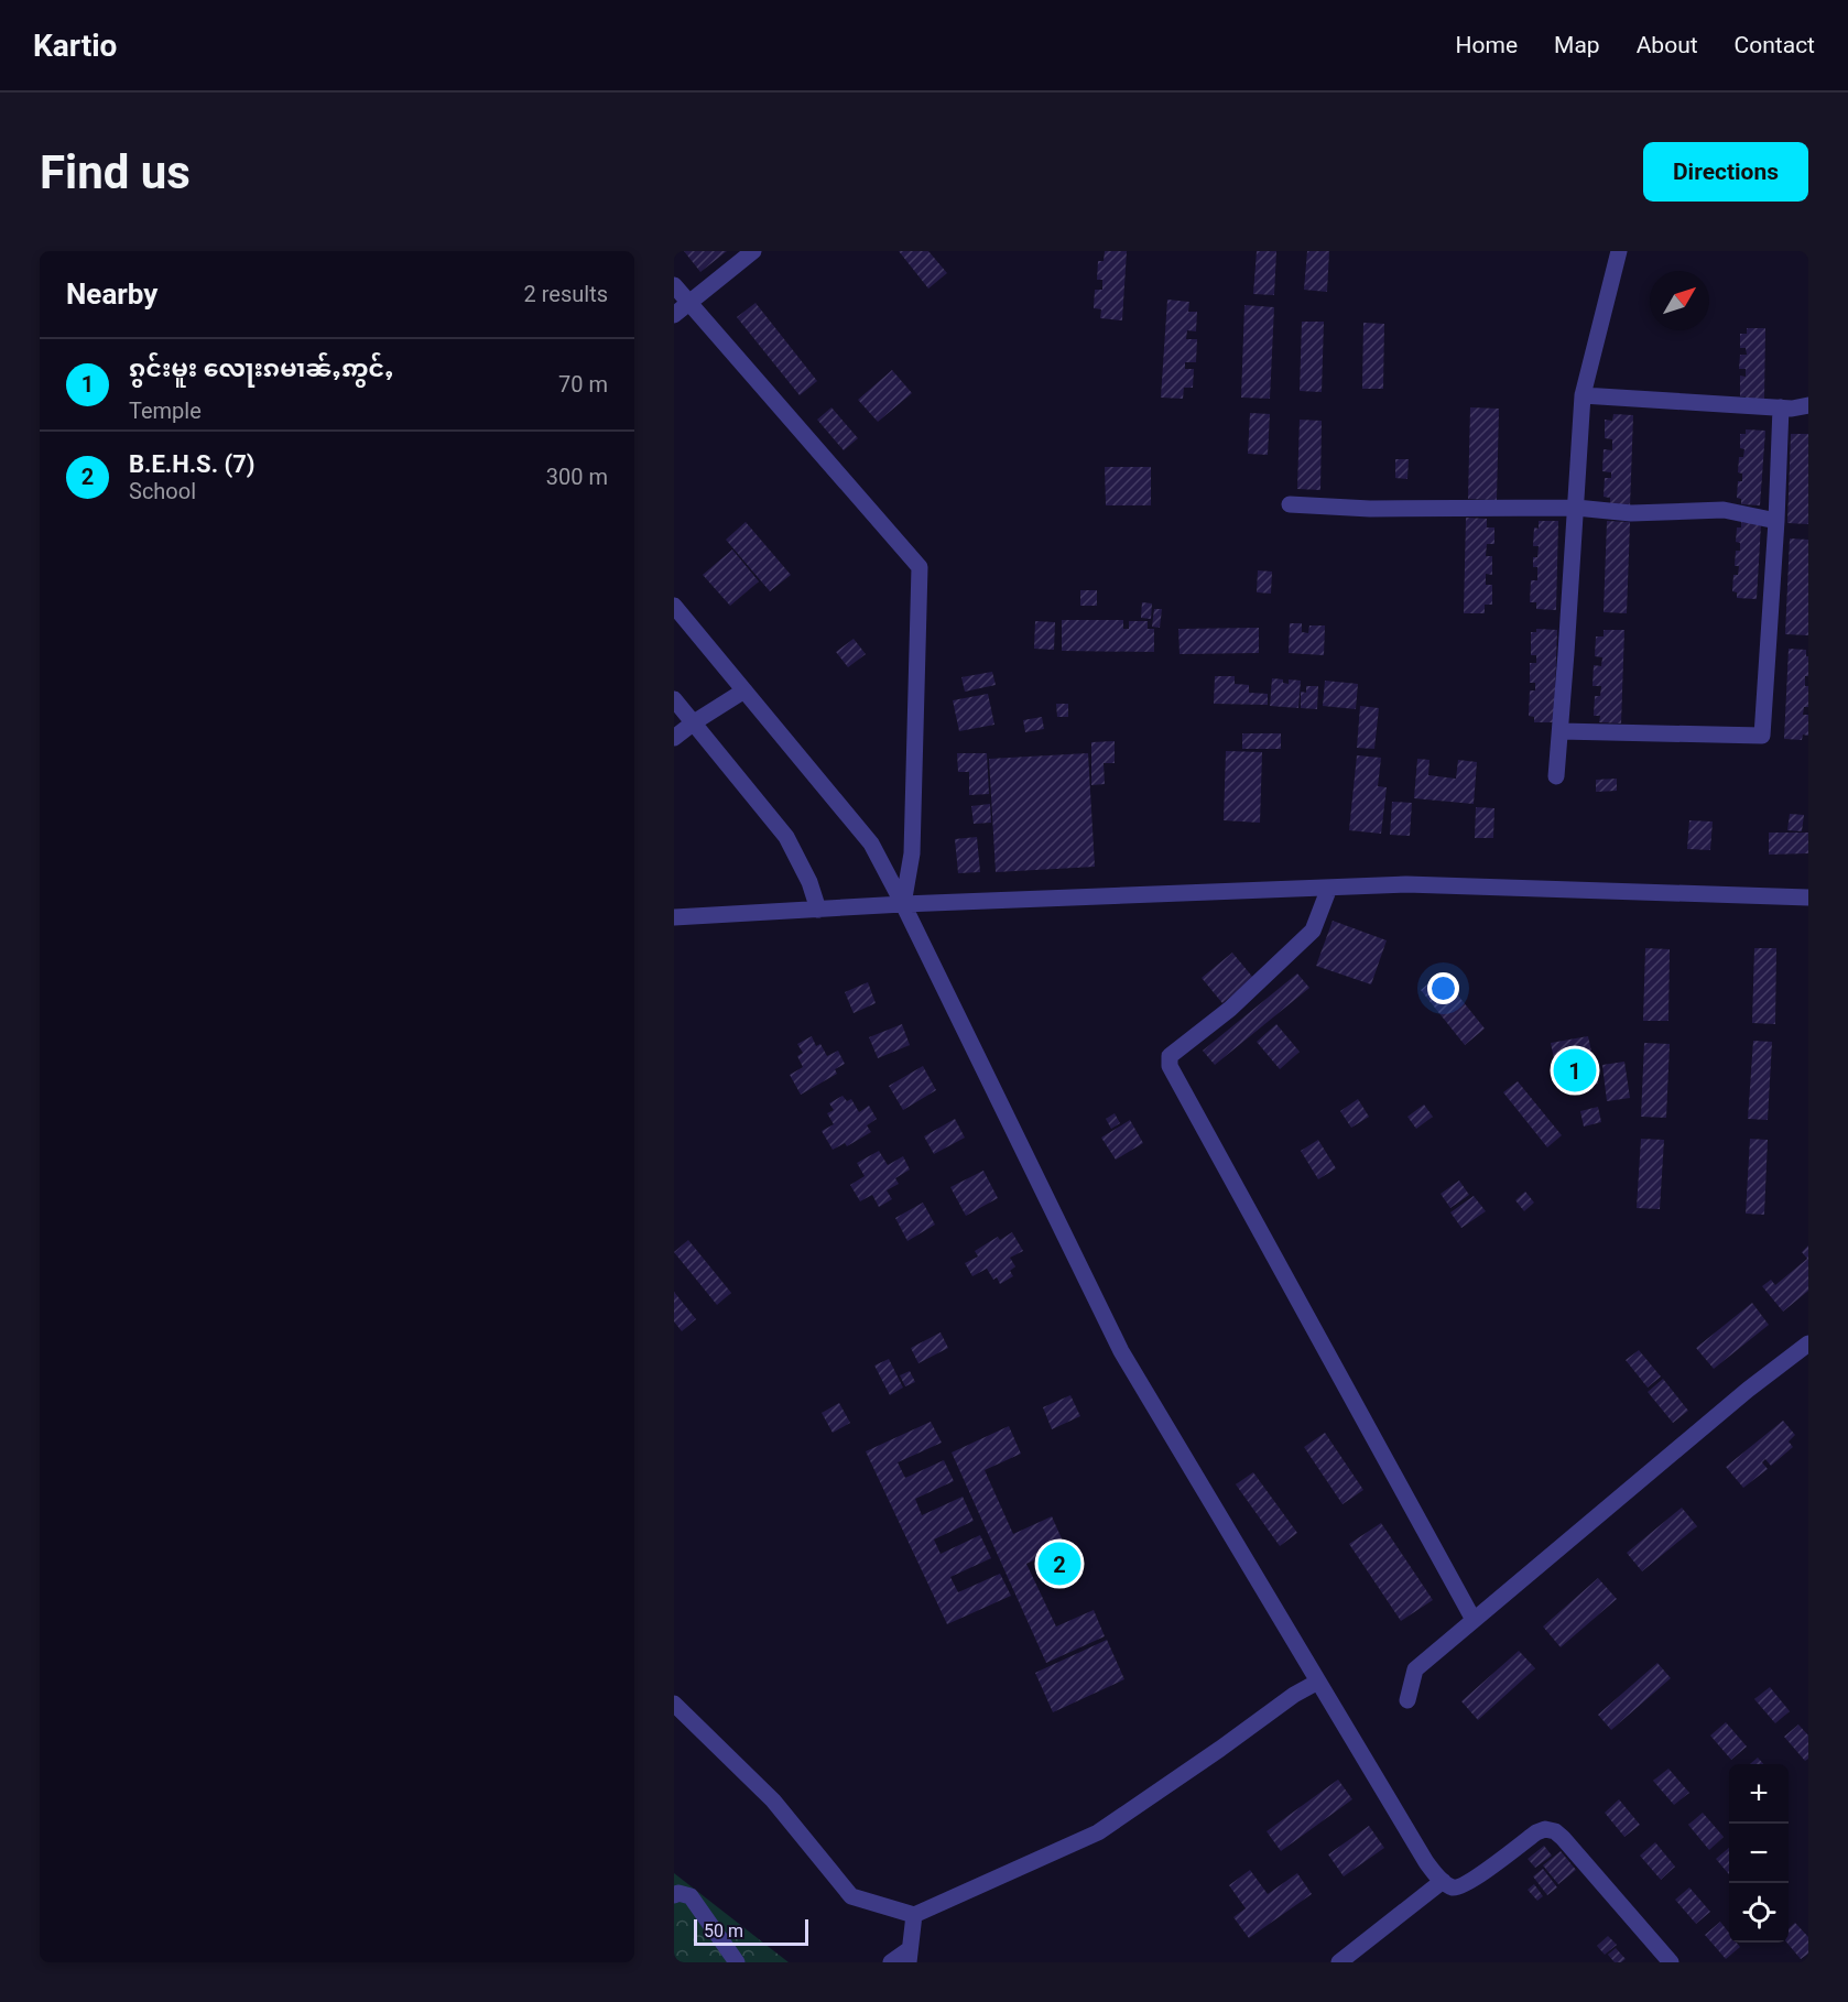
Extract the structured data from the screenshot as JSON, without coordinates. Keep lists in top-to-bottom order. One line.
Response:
{"scale_bar":"50 m","north":"top right","page":{"header":"Kartio","nav":["Home","Map","About","Contact"],"buttons":"Directions","title":"Find us","heading":["Nearby","2 results"],"list":[{"mark":"1","name":"ၵွင်းမူး လေႃးၵမၢၼ်ႇဢွင်ႇ","note":"Temple","value":"70 m"},{"mark":"2","name":"B.E.H.S. (7)","note":"School","value":"300 m"}],"pins":["1","2"],"map_buttons":["+","−"],"scale":"50 m"}}
